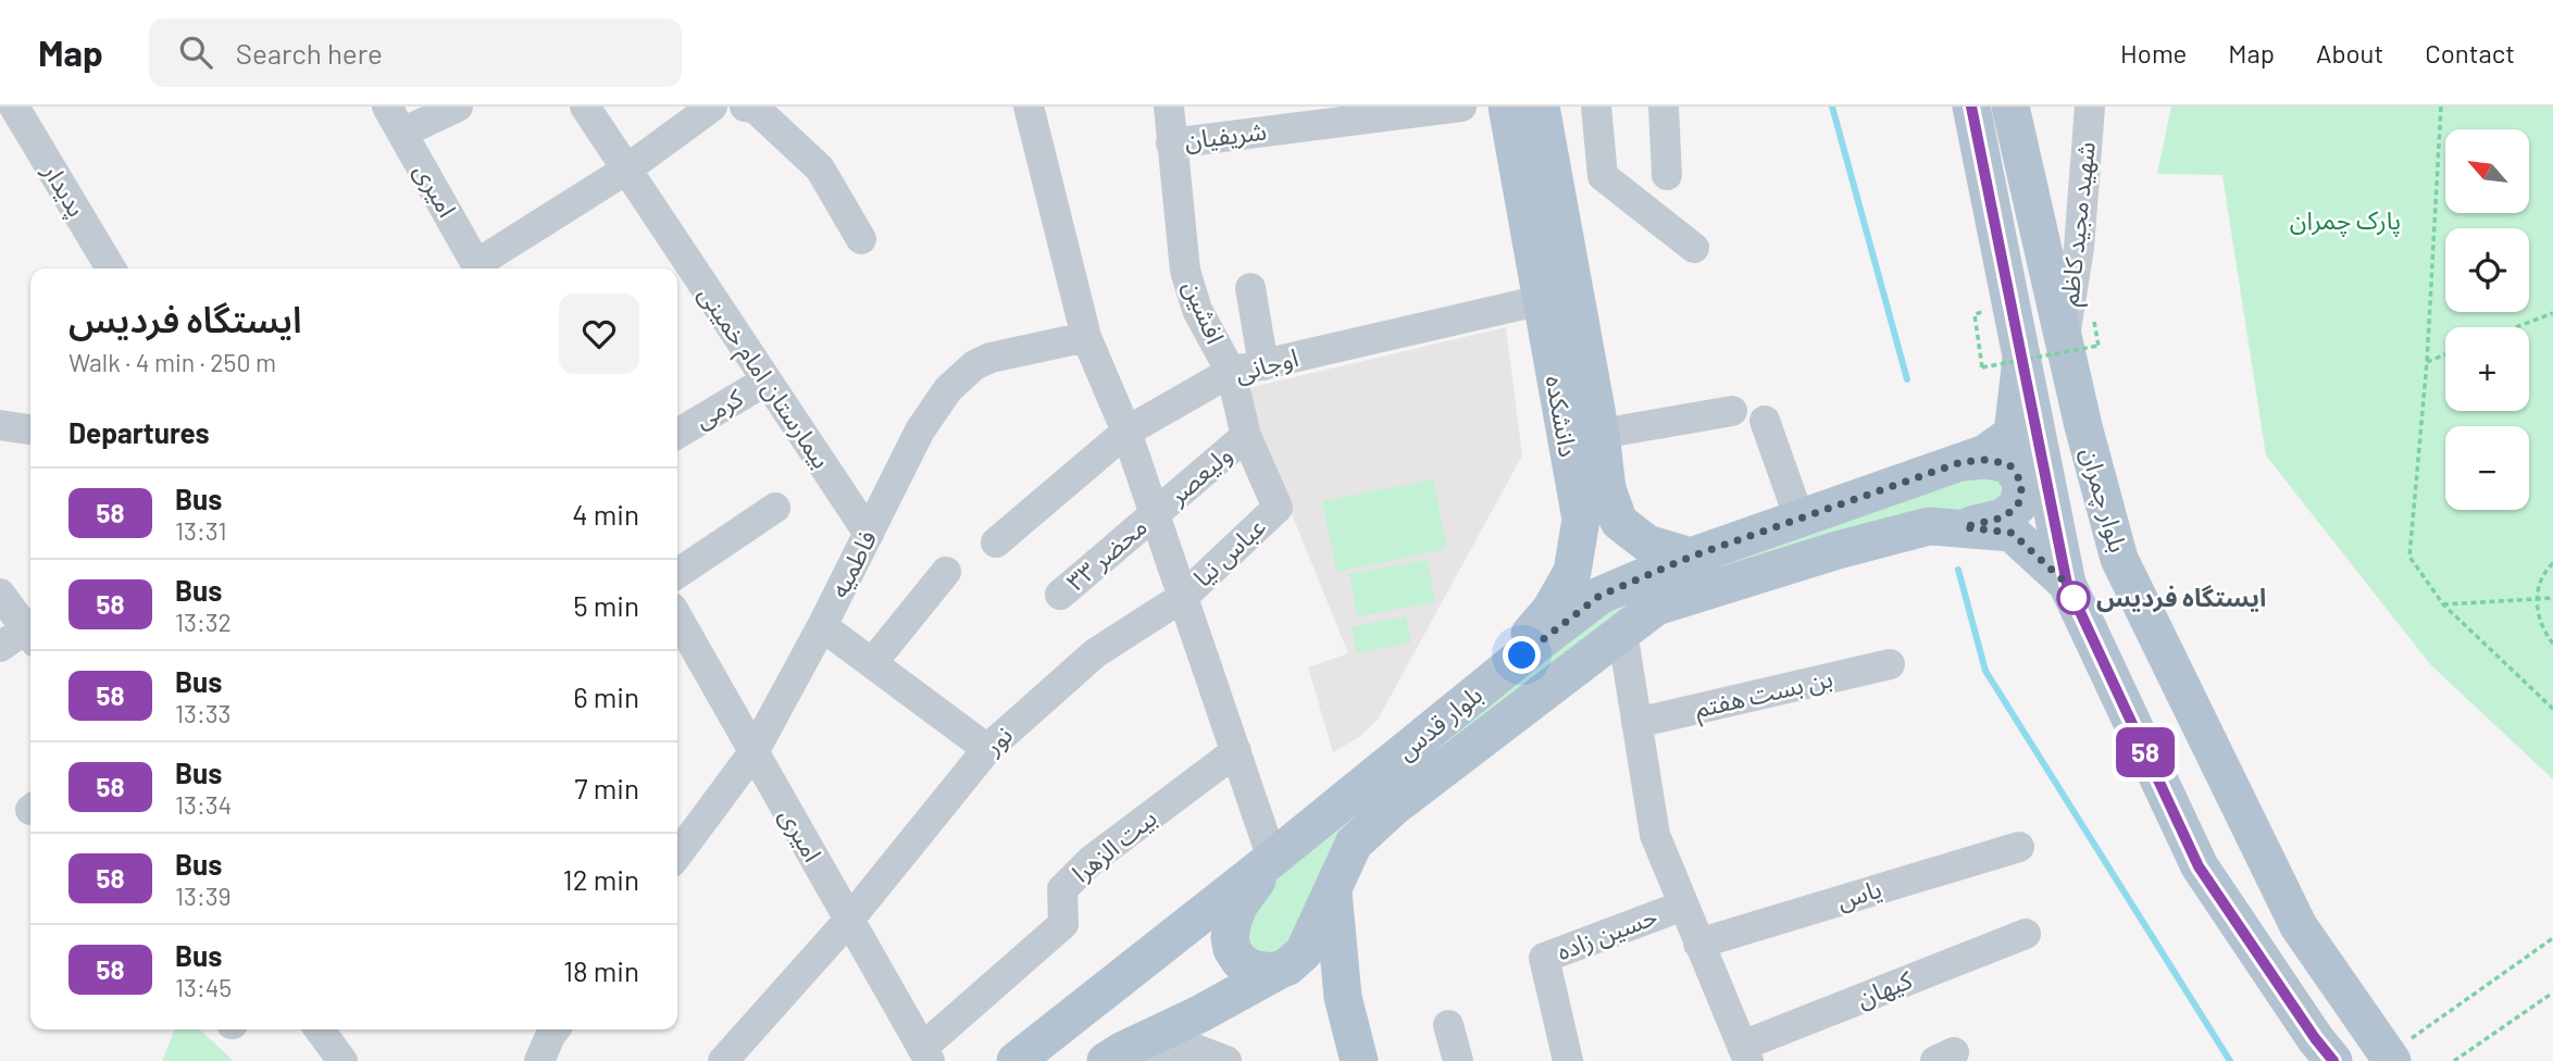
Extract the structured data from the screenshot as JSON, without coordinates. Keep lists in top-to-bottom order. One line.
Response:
{"streets":{"main road":["دانشکده","بلوار چمران","بلوار قدس"],"street":["شریفیان","پدیدار","امیری","شهید مجید کاظم","افشین","اوجانی","بیمارستان امام خمینی","کرمی","ولیعصر","عباس نیا","محضر ۳۳","فاطمیه","بن بست هفتم","نور","بیت الزهرا","یاس","حسین زاده","کیهان"]},"crossings":[["شریفیان","افشین"],["امیری","فاطمیه"],["امیری","نور"],["امیری","بیت الزهرا"],["شهید مجید کاظم","بلوار چمران"],["افشین","اوجانی"],["افشین","ولیعصر"],["افشین","عباس نیا"],["اوجانی","دانشکده"],["بیمارستان امام خمینی","کرمی"],["بیمارستان امام خمینی","فاطمیه"],["دانشکده","بلوار قدس"],["ولیعصر","محضر ۳۳"],["بلوار چمران","بلوار قدس"],["عباس نیا","نور"]],"parks":["پارک چمران"],"places":["ایستگاه فردیس"],"lines":["bus line 58"],"north":"top left","page":{"header":"Map","search":"Search here","nav":["Home","Map","About","Contact"],"on_map":"58","map_buttons":["+","−"],"heading":[["ایستگاه فردیس","Walk · 4 min · 250 m"],"Departures"],"list":[{"mark":"58","name":"Bus","note":"13:31","value":"4 min"},{"mark":"58","name":"Bus","note":"13:32","value":"5 min"},{"mark":"58","name":"Bus","note":"13:33","value":"6 min"},{"mark":"58","name":"Bus","note":"13:34","value":"7 min"},{"mark":"58","name":"Bus","note":"13:39","value":"12 min"},{"mark":"58","name":"Bus","note":"13:45","value":"18 min"}]}}
